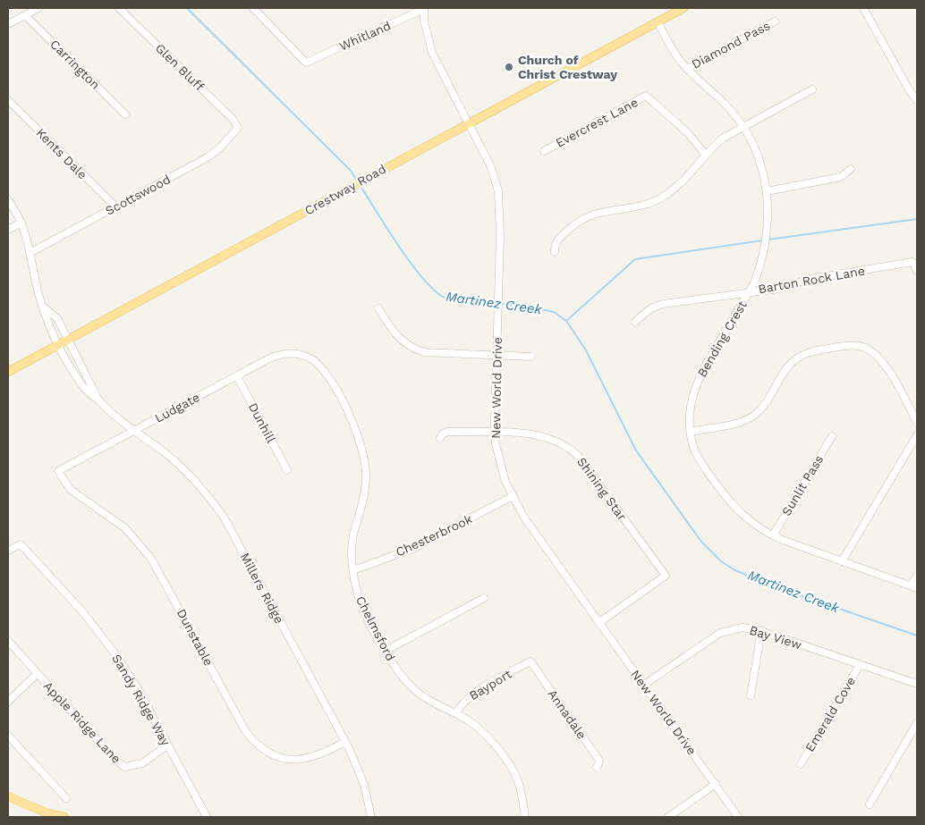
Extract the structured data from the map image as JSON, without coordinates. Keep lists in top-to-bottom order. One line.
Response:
{"streets":{"main road":["Crestway Road"],"street":["Whitland","Diamond Pass","Carrington","Glen Bluff","Evercrest Lane","Kents Dale","Scottswood","Barton Rock Lane","Bending Crest","New World Drive","Ludgate","Dunhill","Sunlit Pass","Shining Star","Chesterbrook","Millers Ridge","Chelmsford","Dunstable","Bay View","Bayport","Sandy Ridge Way","Annadale","Emerald Cove","Apple Ridge Lane"]},"crossings":[["Whitland","New World Drive"],["Diamond Pass","Bending Crest"],["Glen Bluff","Scottswood"],["Kents Dale","Scottswood"],["Crestway Road","Bending Crest"],["Crestway Road","New World Drive"],["Crestway Road","Millers Ridge"],["Scottswood","Millers Ridge"],["Barton Rock Lane","Bending Crest"],["Bending Crest","Sunlit Pass"],["New World Drive","Shining Star"],["New World Drive","Chesterbrook"],["New World Drive","Bay View"],["Ludgate","Dunhill"],["Ludgate","Millers Ridge"],["Ludgate","Chelmsford"],["Ludgate","Dunstable"],["Chesterbrook","Chelmsford"],["Millers Ridge","Dunstable"],["Chelmsford","Bayport"],["Bay View","Emerald Cove"],["Bayport","Annadale"],["Sandy Ridge Way","Apple Ridge Lane"]],"water":["Martinez Creek"],"places":["Church of Christ Crestway"]}
